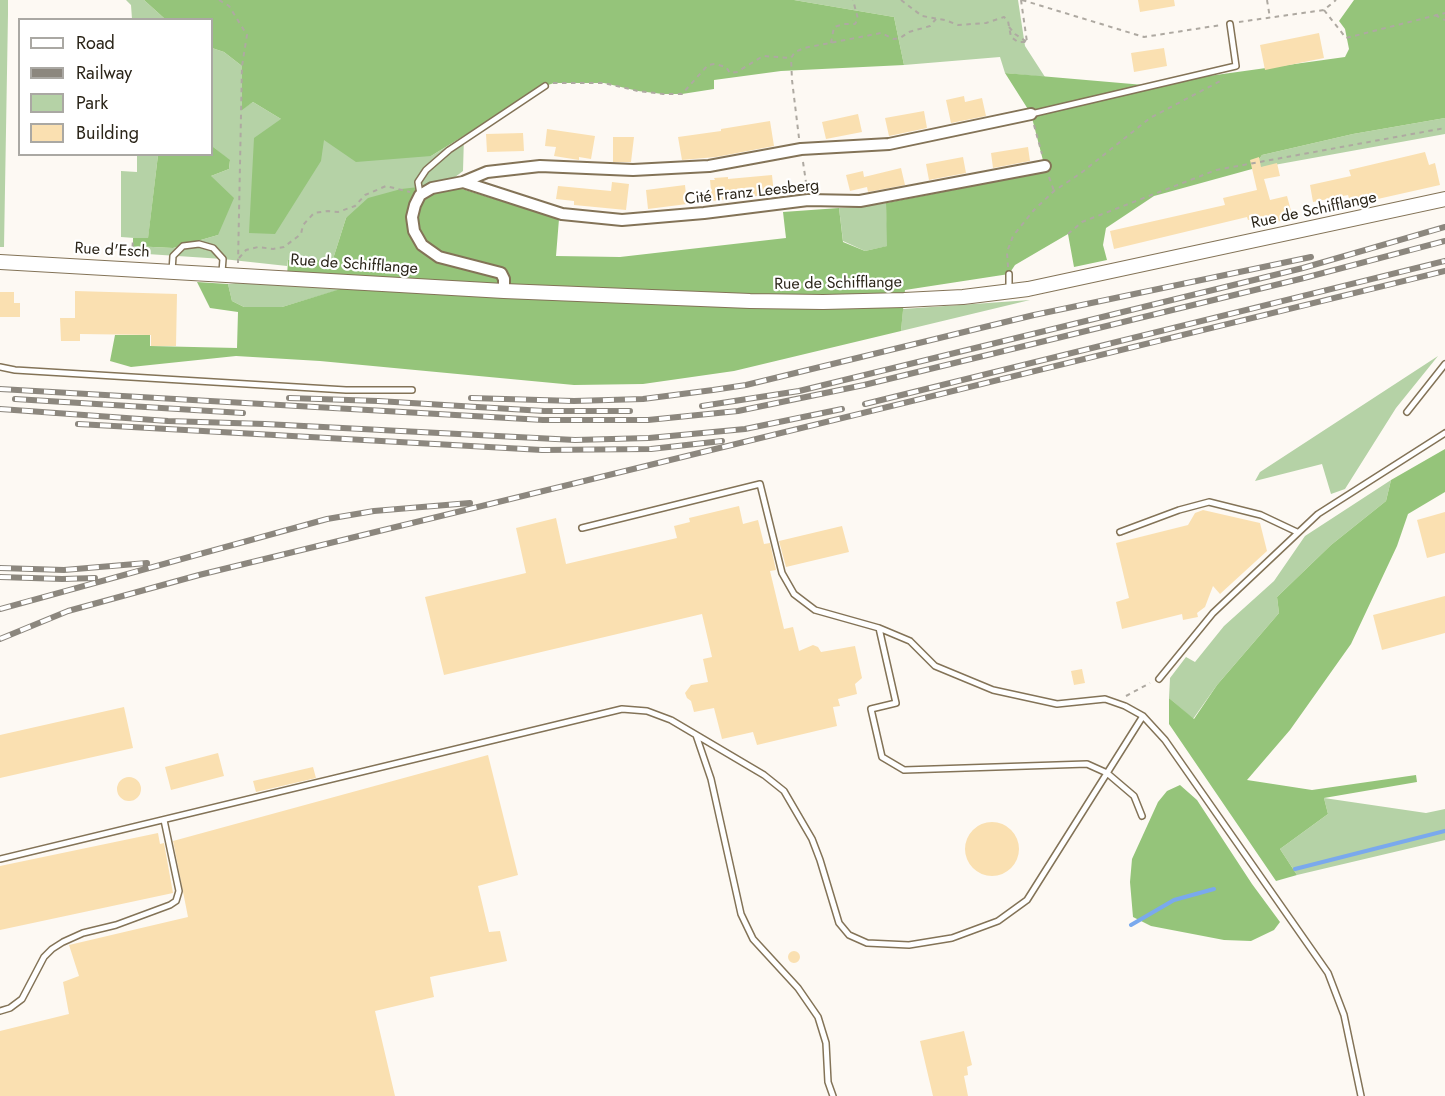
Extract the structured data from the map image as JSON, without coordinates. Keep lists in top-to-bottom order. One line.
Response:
{"streets":{"street":["Cité Franz Leesberg","Rue de Schifflange","Rue d'Esch"]},"crossings":[["Rue de Schifflange","Rue d'Esch"]],"legend":["Road","Railway","Park","Building"]}
